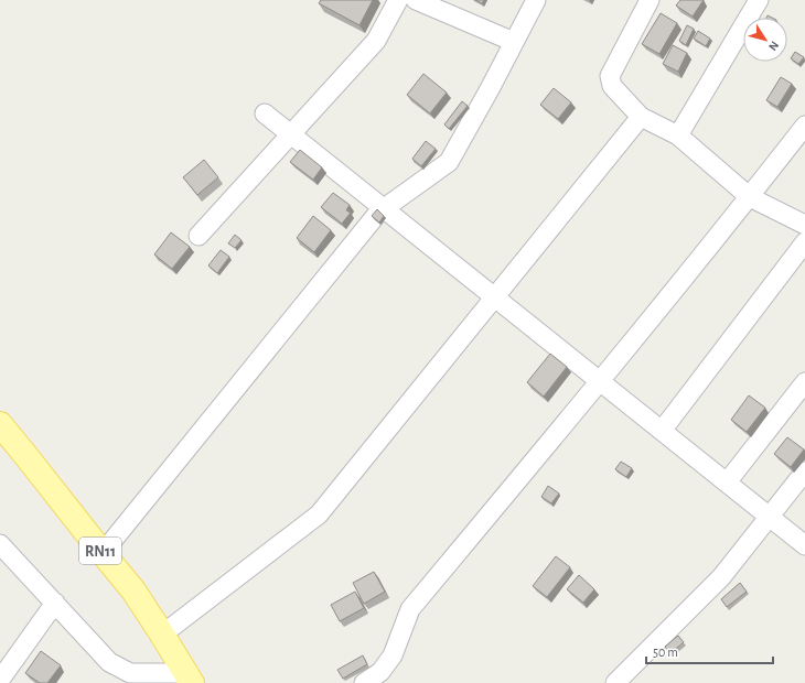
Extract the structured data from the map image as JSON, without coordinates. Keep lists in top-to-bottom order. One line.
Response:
{"streets":{"main road":["RN11"]},"scale_bar":"50 m","north":"bottom right"}
